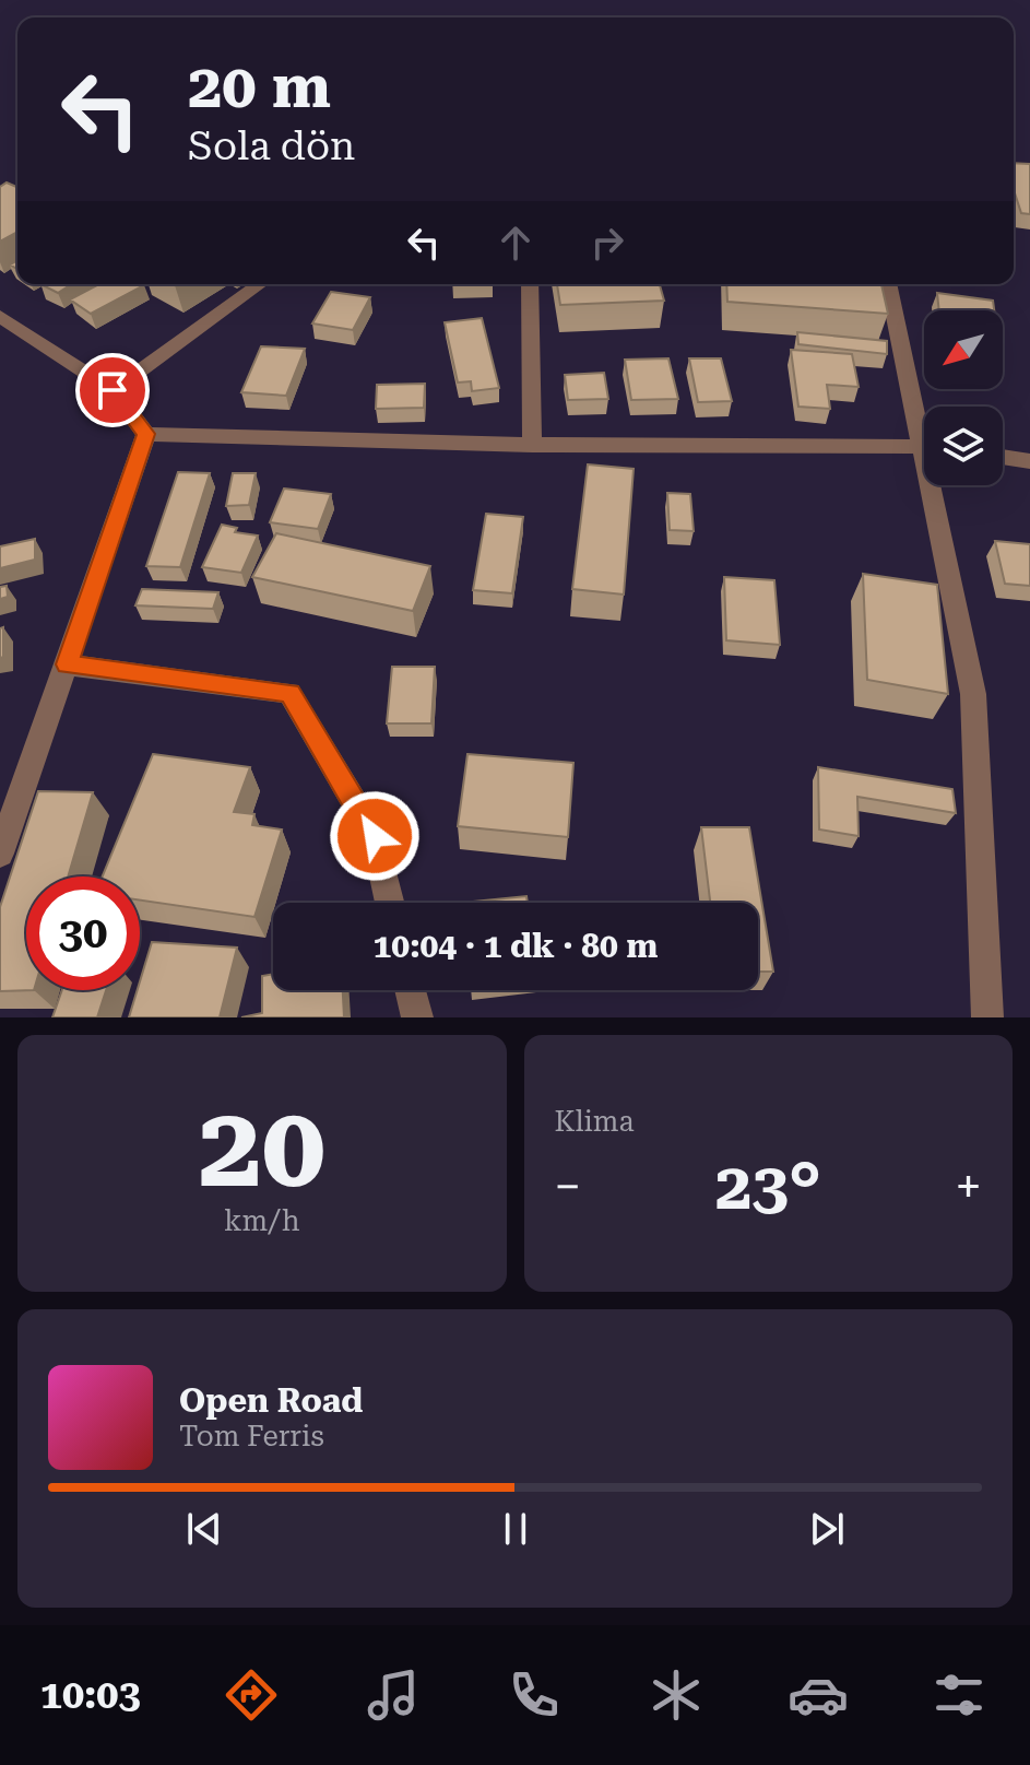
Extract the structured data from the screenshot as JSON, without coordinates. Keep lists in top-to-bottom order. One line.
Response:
{"north":"bottom left","page":{"turn":["20 m","Sola dön"],"limit":"30","trip":"10:04 · 1 dk · 80 m","tile":[["20","km/h"],"Klima"],"heat":["−","23°","+"],"song":["Open Road","Tom Ferris"],"tabs":"10:03"}}
